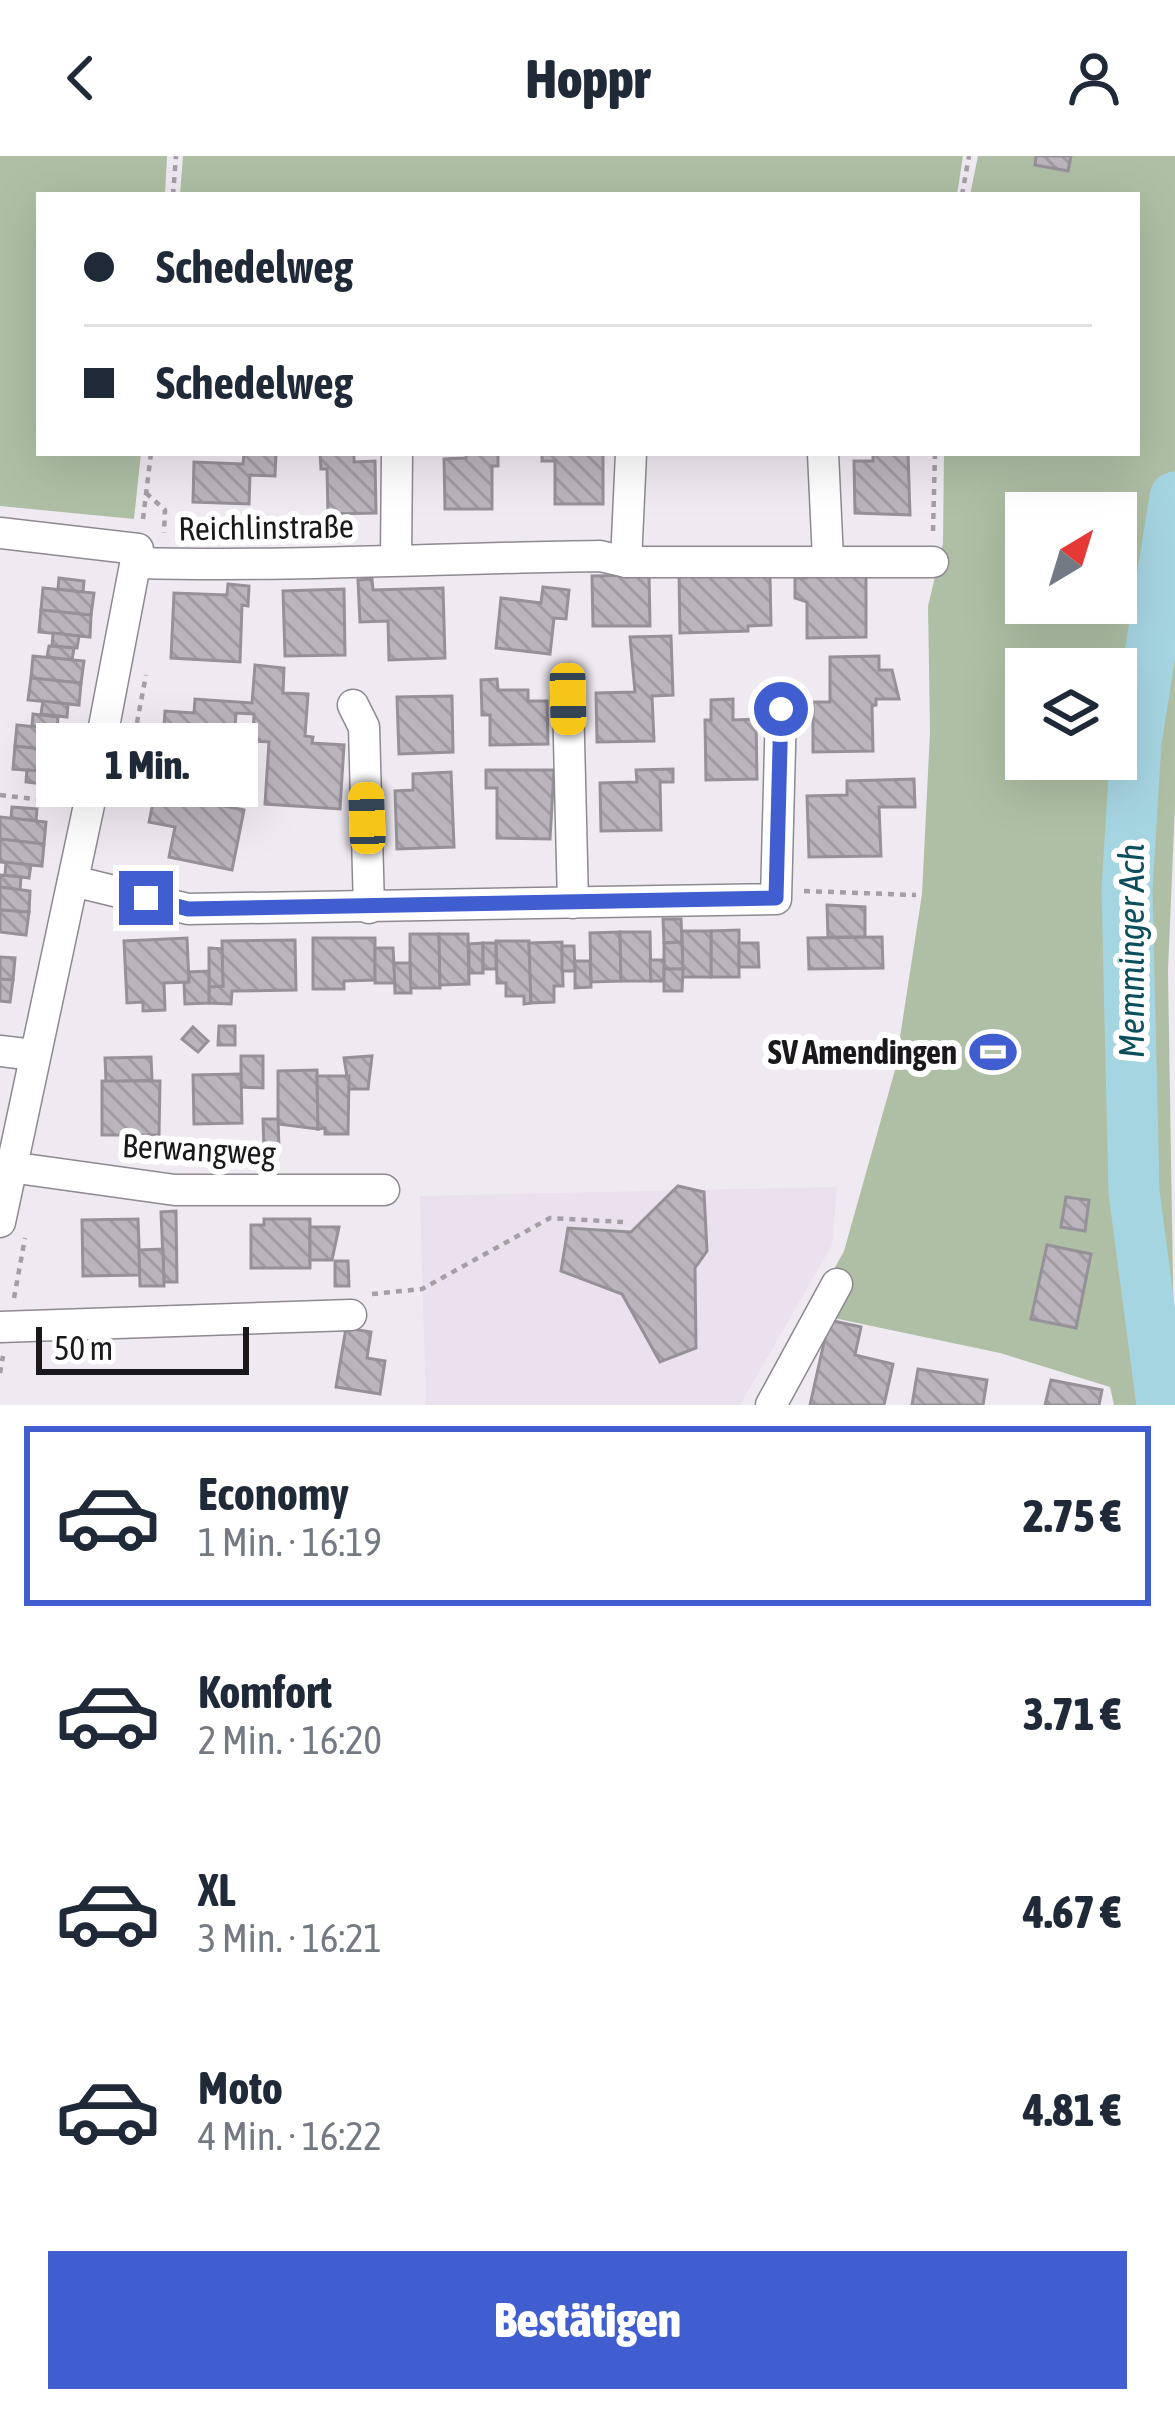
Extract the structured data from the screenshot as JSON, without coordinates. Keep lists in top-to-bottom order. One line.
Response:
{"streets":{"street":["Reichlinstraße","Berwangweg"]},"water":["Memminger Ach"],"places":{"sports":["SV Amendingen"]},"scale_bar":"50 m","north":"top right","page":{"header":"Hoppr","banner":["Schedelweg","Schedelweg"],"bubble":"1 Min.","scale":"50 m","list":[{"name":"Economy","note":"1 Min. · 16:19","value":"2.75 €"},{"name":"Komfort","note":"2 Min. · 16:20","value":"3.71 €"},{"name":"XL","note":"3 Min. · 16:21","value":"4.67 €"},{"name":"Moto","note":"4 Min. · 16:22","value":"4.81 €"}],"buttons":"Bestätigen"}}
